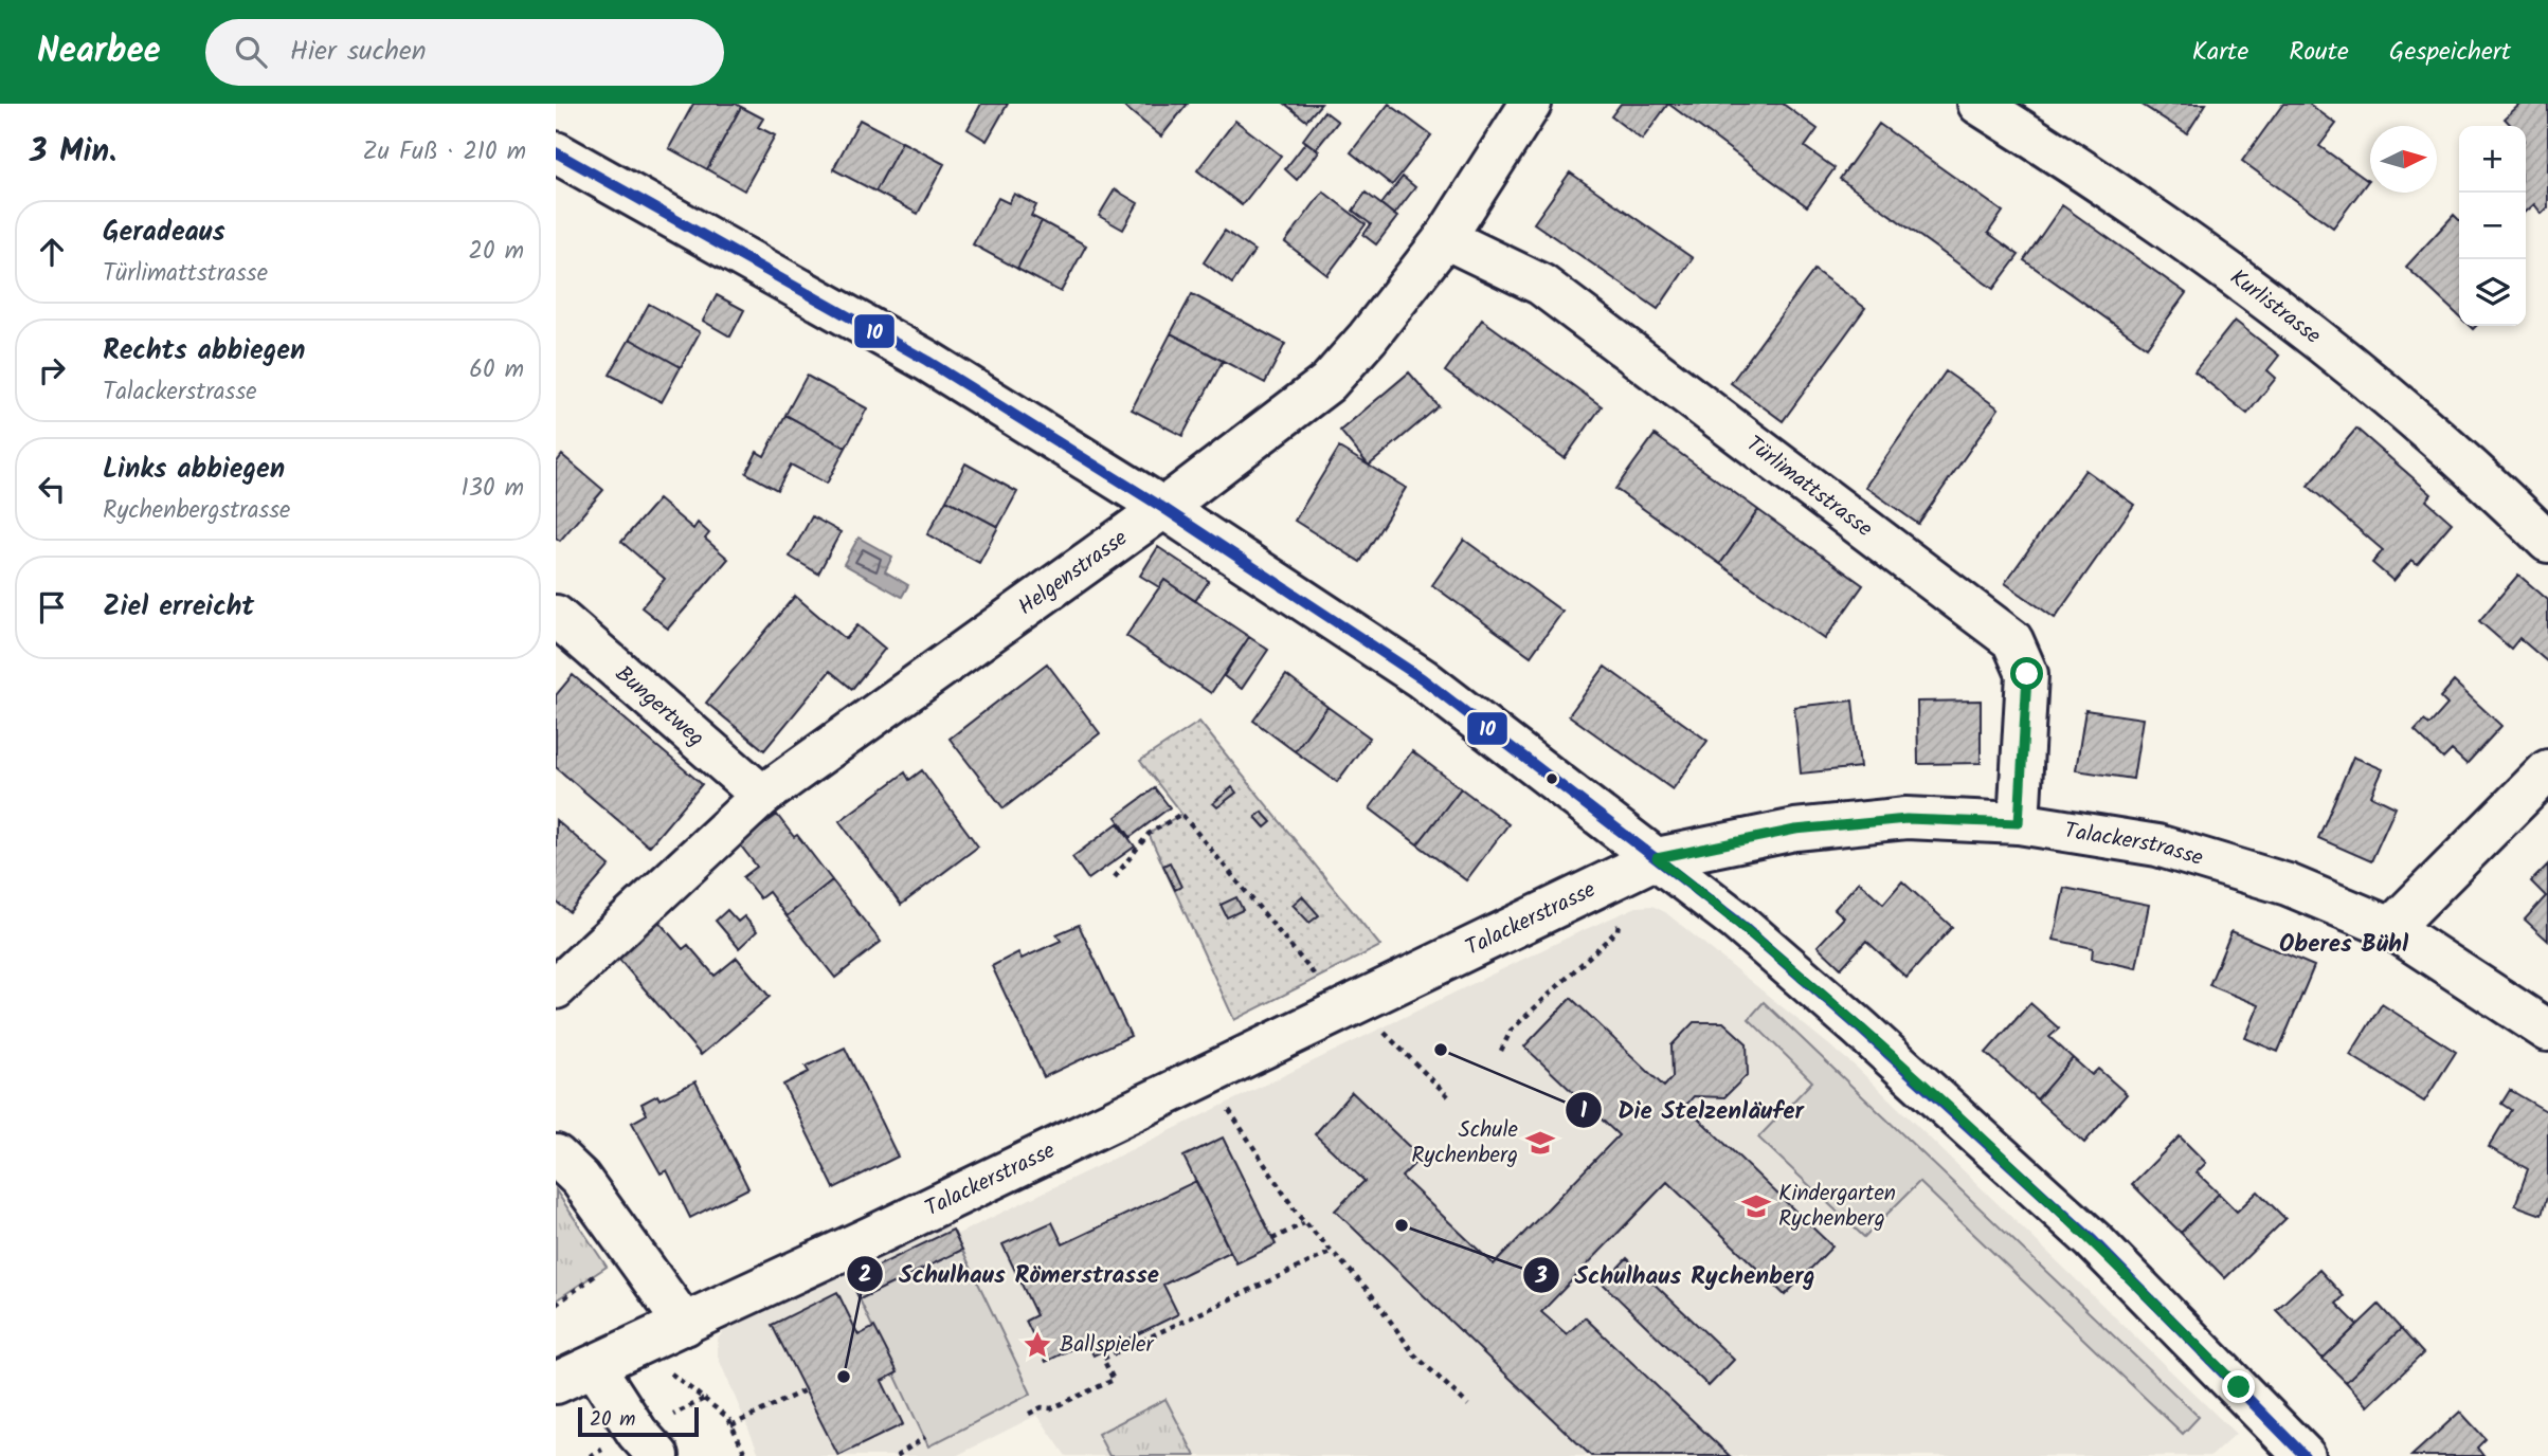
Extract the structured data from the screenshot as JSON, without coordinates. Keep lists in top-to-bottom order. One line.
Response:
{"streets":{"street":["Kurlistrasse","Türlimattstrasse","Helgenstrasse","Bungertweg","Talackerstrasse"]},"crossings":[["Türlimattstrasse","Helgenstrasse"],["Türlimattstrasse","Talackerstrasse"],["Helgenstrasse","Bungertweg"]],"districts":["Oberes Bühl"],"places":{"other":["Die Stelzenläufer","Schulhaus Rychenberg","Schulhaus Römerstrasse"],"school or university":["Schule Rychenberg","Kindergarten Rychenberg"],"place":["Ballspieler"]},"lines":["transit line 10"],"scale_bar":"20 m","north":"right","page":{"header":"Nearbee","search":"Hier suchen","nav":["Karte","Route","Gespeichert"],"heading":["3 Min.","Zu Fuß · 210 m"],"map_buttons":["+","−"],"list":[["Geradeaus","Türlimattstrasse","20 m"],["Rechts abbiegen","Talackerstrasse","60 m"],["Links abbiegen","Rychenbergstrasse","130 m"],"Ziel erreicht"],"scale":"20 m"}}
